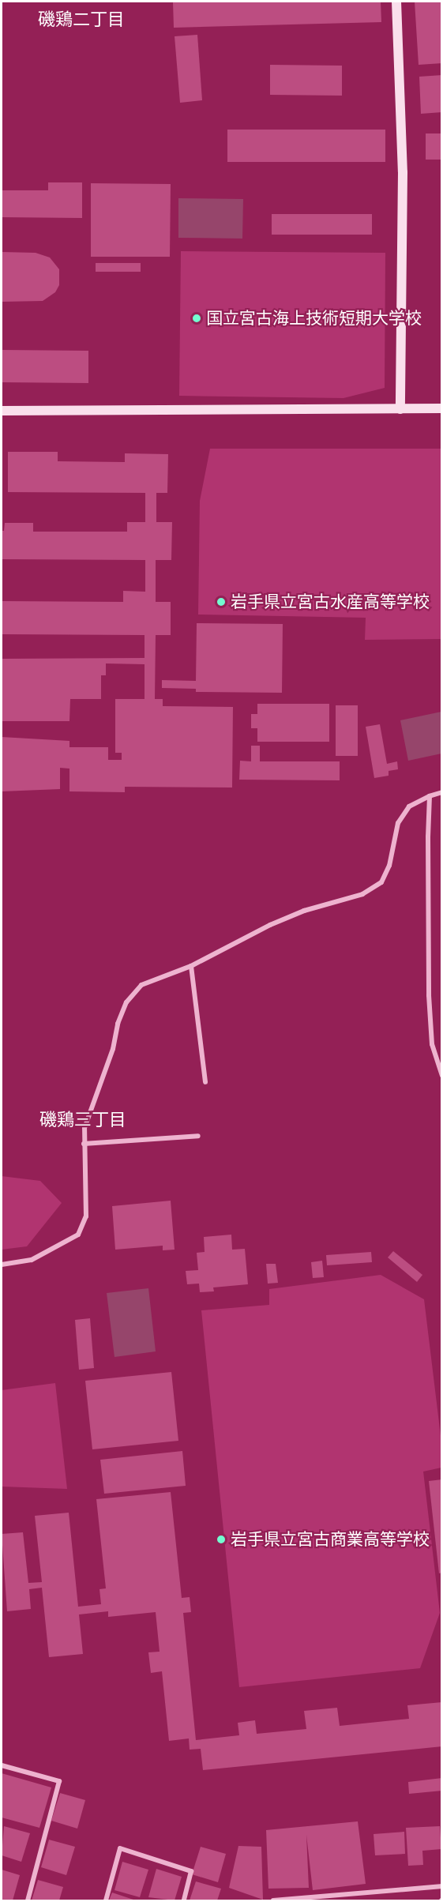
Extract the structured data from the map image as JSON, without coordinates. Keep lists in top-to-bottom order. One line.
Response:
{"districts":["磯鶏二丁目","磯鶏三丁目"],"places":["国立宮古海上技術短期大学校","岩手県立宮古水産高等学校","岩手県立宮古商業高等学校"]}
